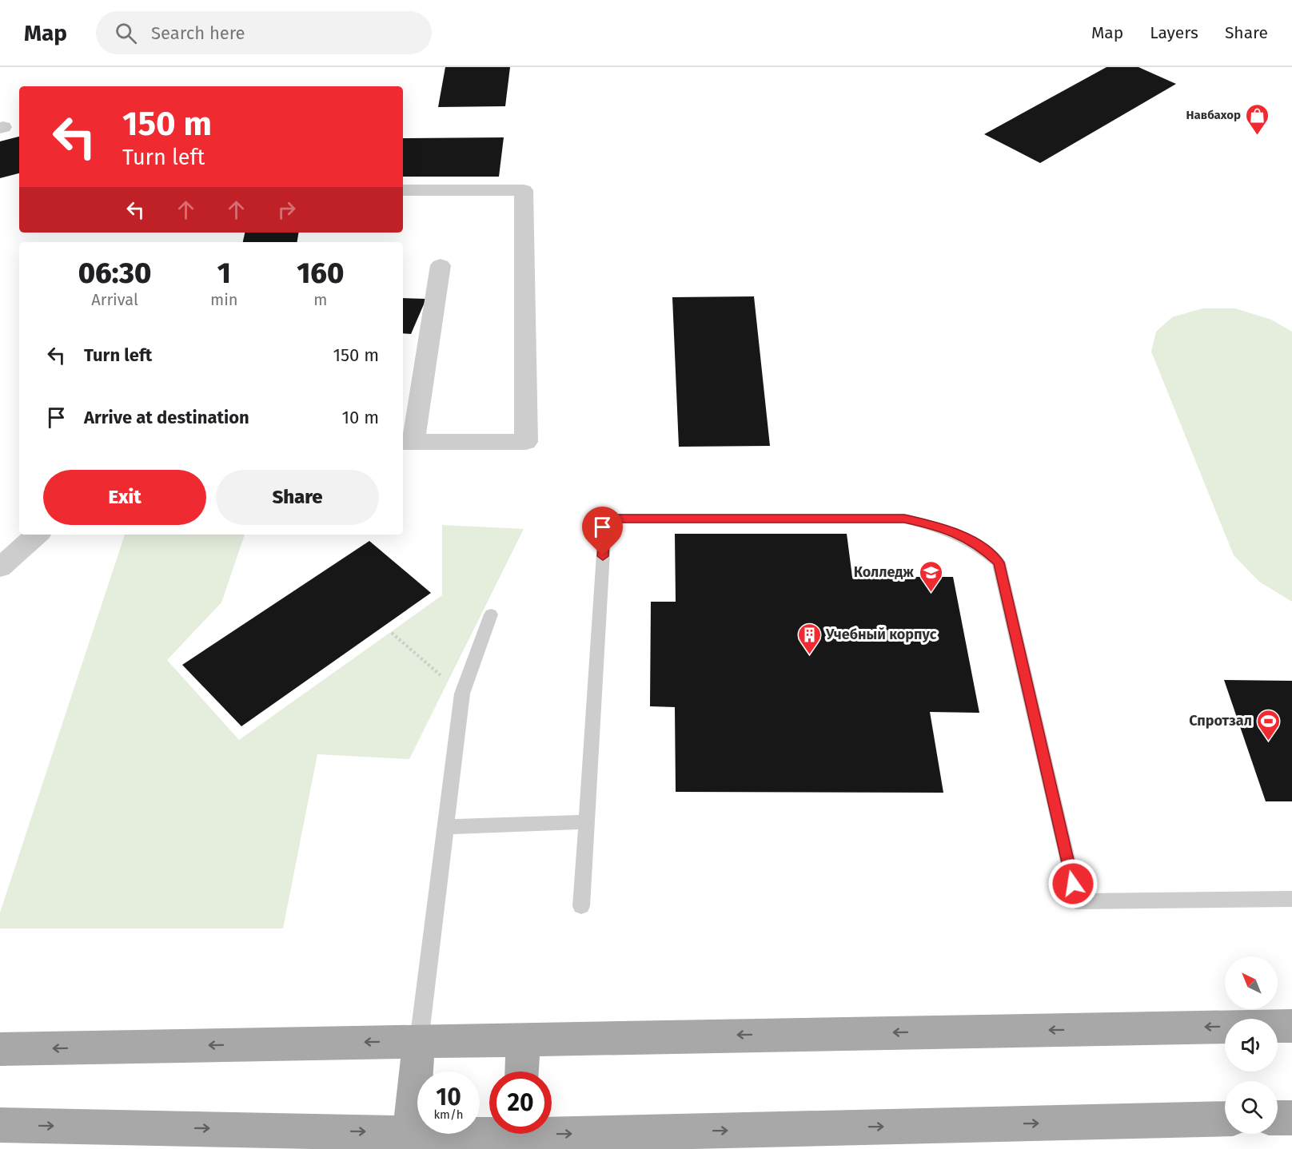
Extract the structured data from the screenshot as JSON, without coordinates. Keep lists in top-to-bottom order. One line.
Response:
{"places":{"shop":["Навбахор"],"school or university":["Колледж"],"building":["Учебный корпус"],"sports":["Спротзал"]},"north":"top left","page":{"header":"Map","search":"Search here","nav":["Map","Layers","Share"],"turn":["150 m","Turn left"],"eta":["06:30","Arrival","1","min","160","m"],"list":[{"name":"Turn left","value":"150 m"},{"name":"Arrive at destination","value":"10 m"}],"buttons":["Exit","Share"],"speed":"10 km/h","limit":"20"}}
